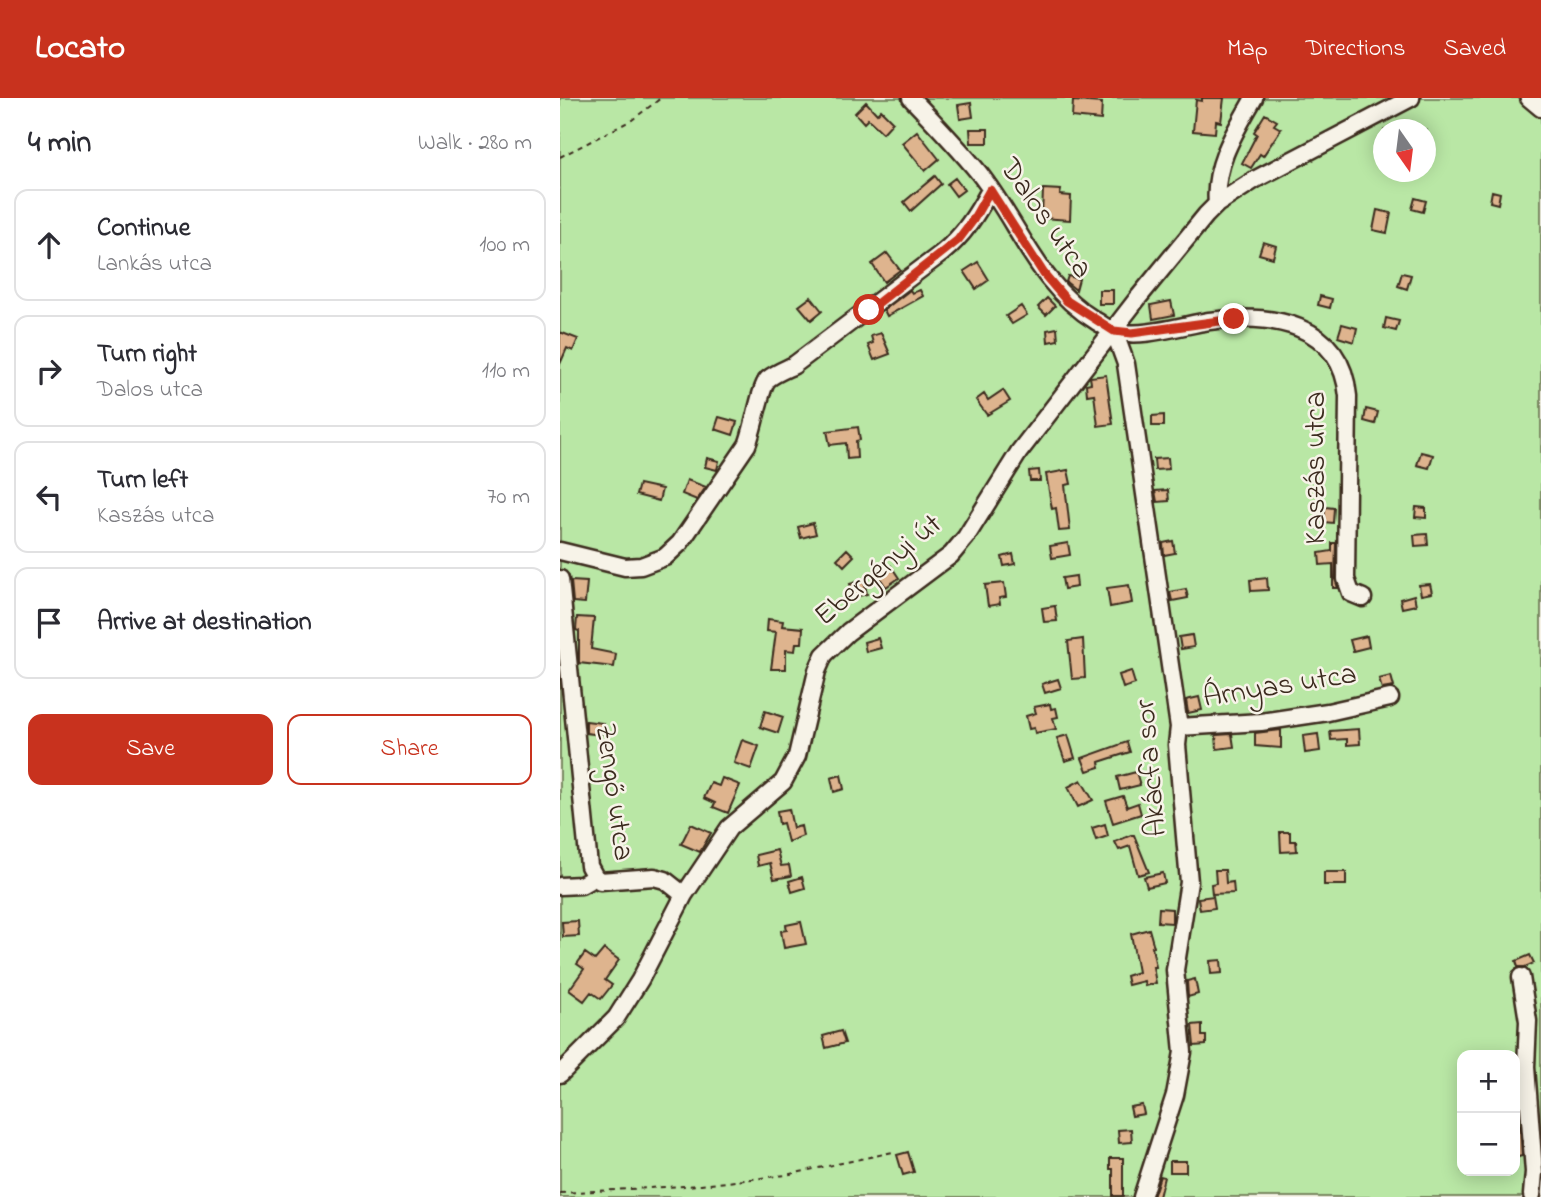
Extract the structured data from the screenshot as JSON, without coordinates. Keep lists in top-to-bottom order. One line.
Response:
{"streets":{"street":["Dalos utca","Kaszás utca","Ebergényi út","Árnyas utca","Akácfa sor","Zengő utca"]},"crossings":[["Dalos utca","Kaszás utca"],["Dalos utca","Ebergényi út"],["Dalos utca","Akácfa sor"],["Kaszás utca","Ebergényi út"],["Kaszás utca","Akácfa sor"],["Ebergényi út","Akácfa sor"],["Ebergényi út","Zengő utca"],["Árnyas utca","Akácfa sor"]],"north":"bottom","page":{"header":"Locato","nav":["Map","Directions","Saved"],"heading":["4 min","Walk · 280 m"],"list":[["Continue","Lankás utca","100 m"],["Turn right","Dalos utca","110 m"],["Turn left","Kaszás utca","70 m"],"Arrive at destination"],"buttons":["Save","Share"],"map_buttons":["+","−"]}}
